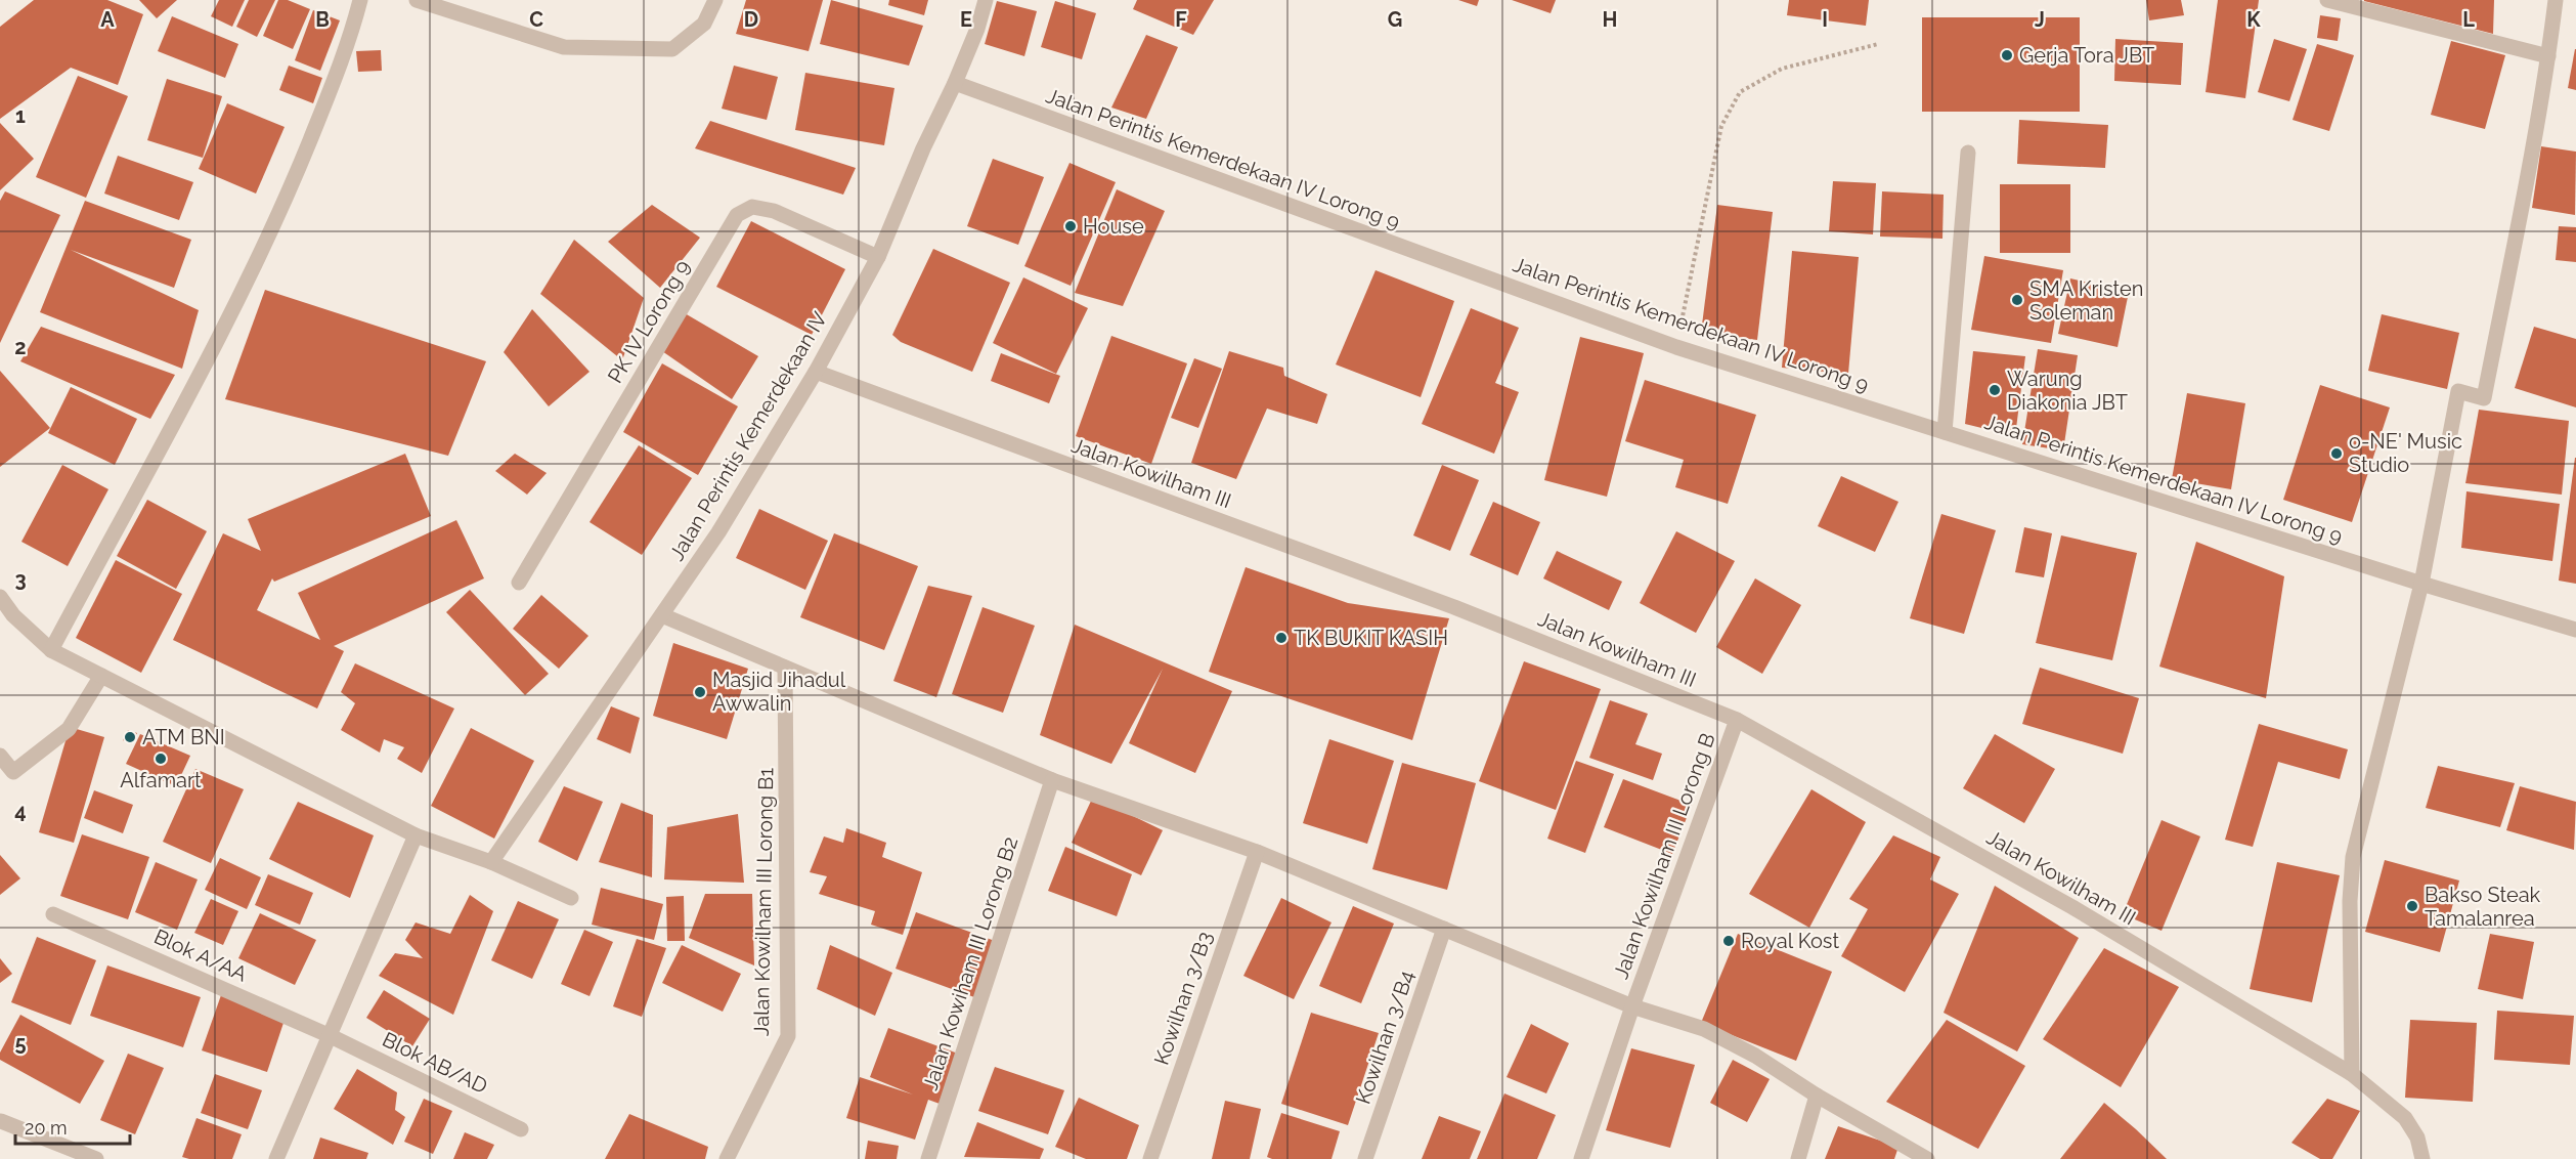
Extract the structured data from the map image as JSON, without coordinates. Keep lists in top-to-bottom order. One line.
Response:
{"streets":{"street":["Jalan Perintis Kemerdekaan IV Lorong 9","PK IV Lorong 9","Jalan Perintis Kemerdekaan IV","Jalan Kowilham III","Jalan Kowilham III Lorong B","Jalan Kowilham III Lorong B1","Blok A/AA","Jalan Kowiham III Lorong B2","Kowilhan 3/B3","Kowilhan 3/B4","Blok AB/AD"]},"crossings":[["Jalan Perintis Kemerdekaan IV Lorong 9","Jalan Perintis Kemerdekaan IV"],["PK IV Lorong 9","Jalan Perintis Kemerdekaan IV"],["Jalan Perintis Kemerdekaan IV","Jalan Kowilham III"],["Jalan Kowilham III","Jalan Kowilham III Lorong B"],["Blok A/AA","Blok AB/AD"]],"places":["Gerja Tora JBT","House","SMA Kristen Soleman","Warung Diakonia JBT","o-NE' Music Studio","TK BUKIT KASIH","Masjid Jihadul Awwalin","ATM BNI","Alfamart","Bakso Steak Tamalanrea","Royal Kost"],"scale_bar":"20 m","grid":{"columns":["A","B","C","D","E","F","G","H","I","J","K","L"],"rows":["1","2","3","4","5"]}}
